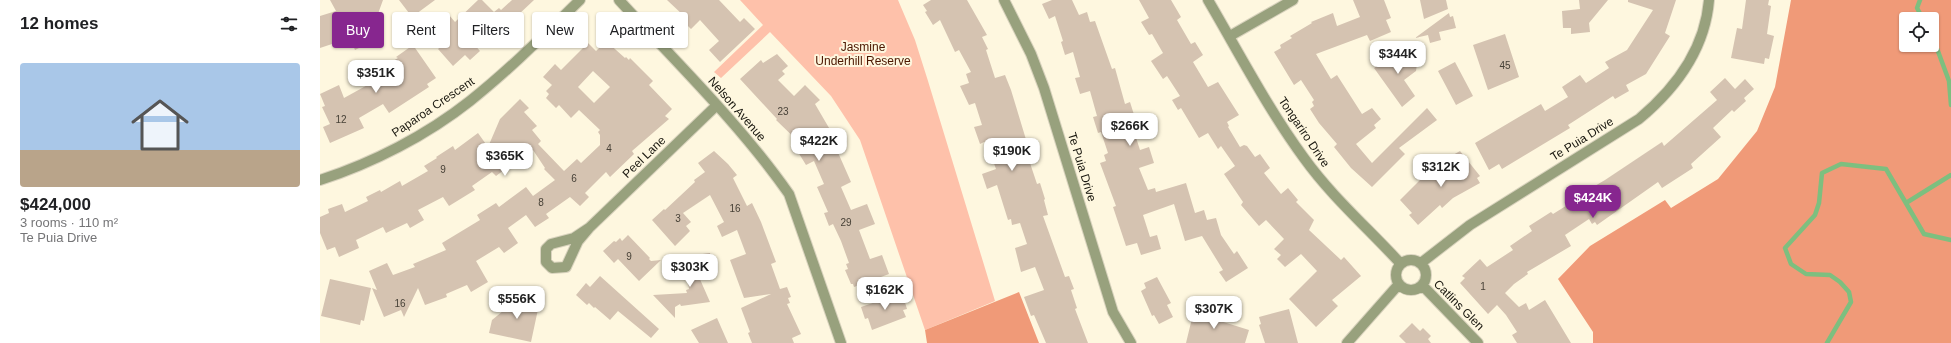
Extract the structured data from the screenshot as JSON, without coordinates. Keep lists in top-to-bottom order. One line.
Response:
{"streets":{"street":["Paparoa Crescent","Nelson Avenue","Tongariro Drive","Te Puia Drive","Peel Lane","Catlins Glen"]},"crossings":[["Nelson Avenue","Peel Lane"],["Tongariro Drive","Te Puia Drive"],["Tongariro Drive","Catlins Glen"],["Te Puia Drive","Catlins Glen"]],"parks":["Jasmine Underhill Reserve"],"house_numbers":["45","23","12","4","9","6","8","16","3","29","9","1","16"],"page":{"heading":"12 homes","chip":["Buy","Rent","Filters","New","Apartment"],"price":["$344K","$351K","$266K","$422K","$190K","$365K","$312K","$424K","$303K","$162K","$556K","$307K"],"list":[{"name":"$424,000","note":"3 rooms · 110 m² · Te Puia Drive"}]}}
